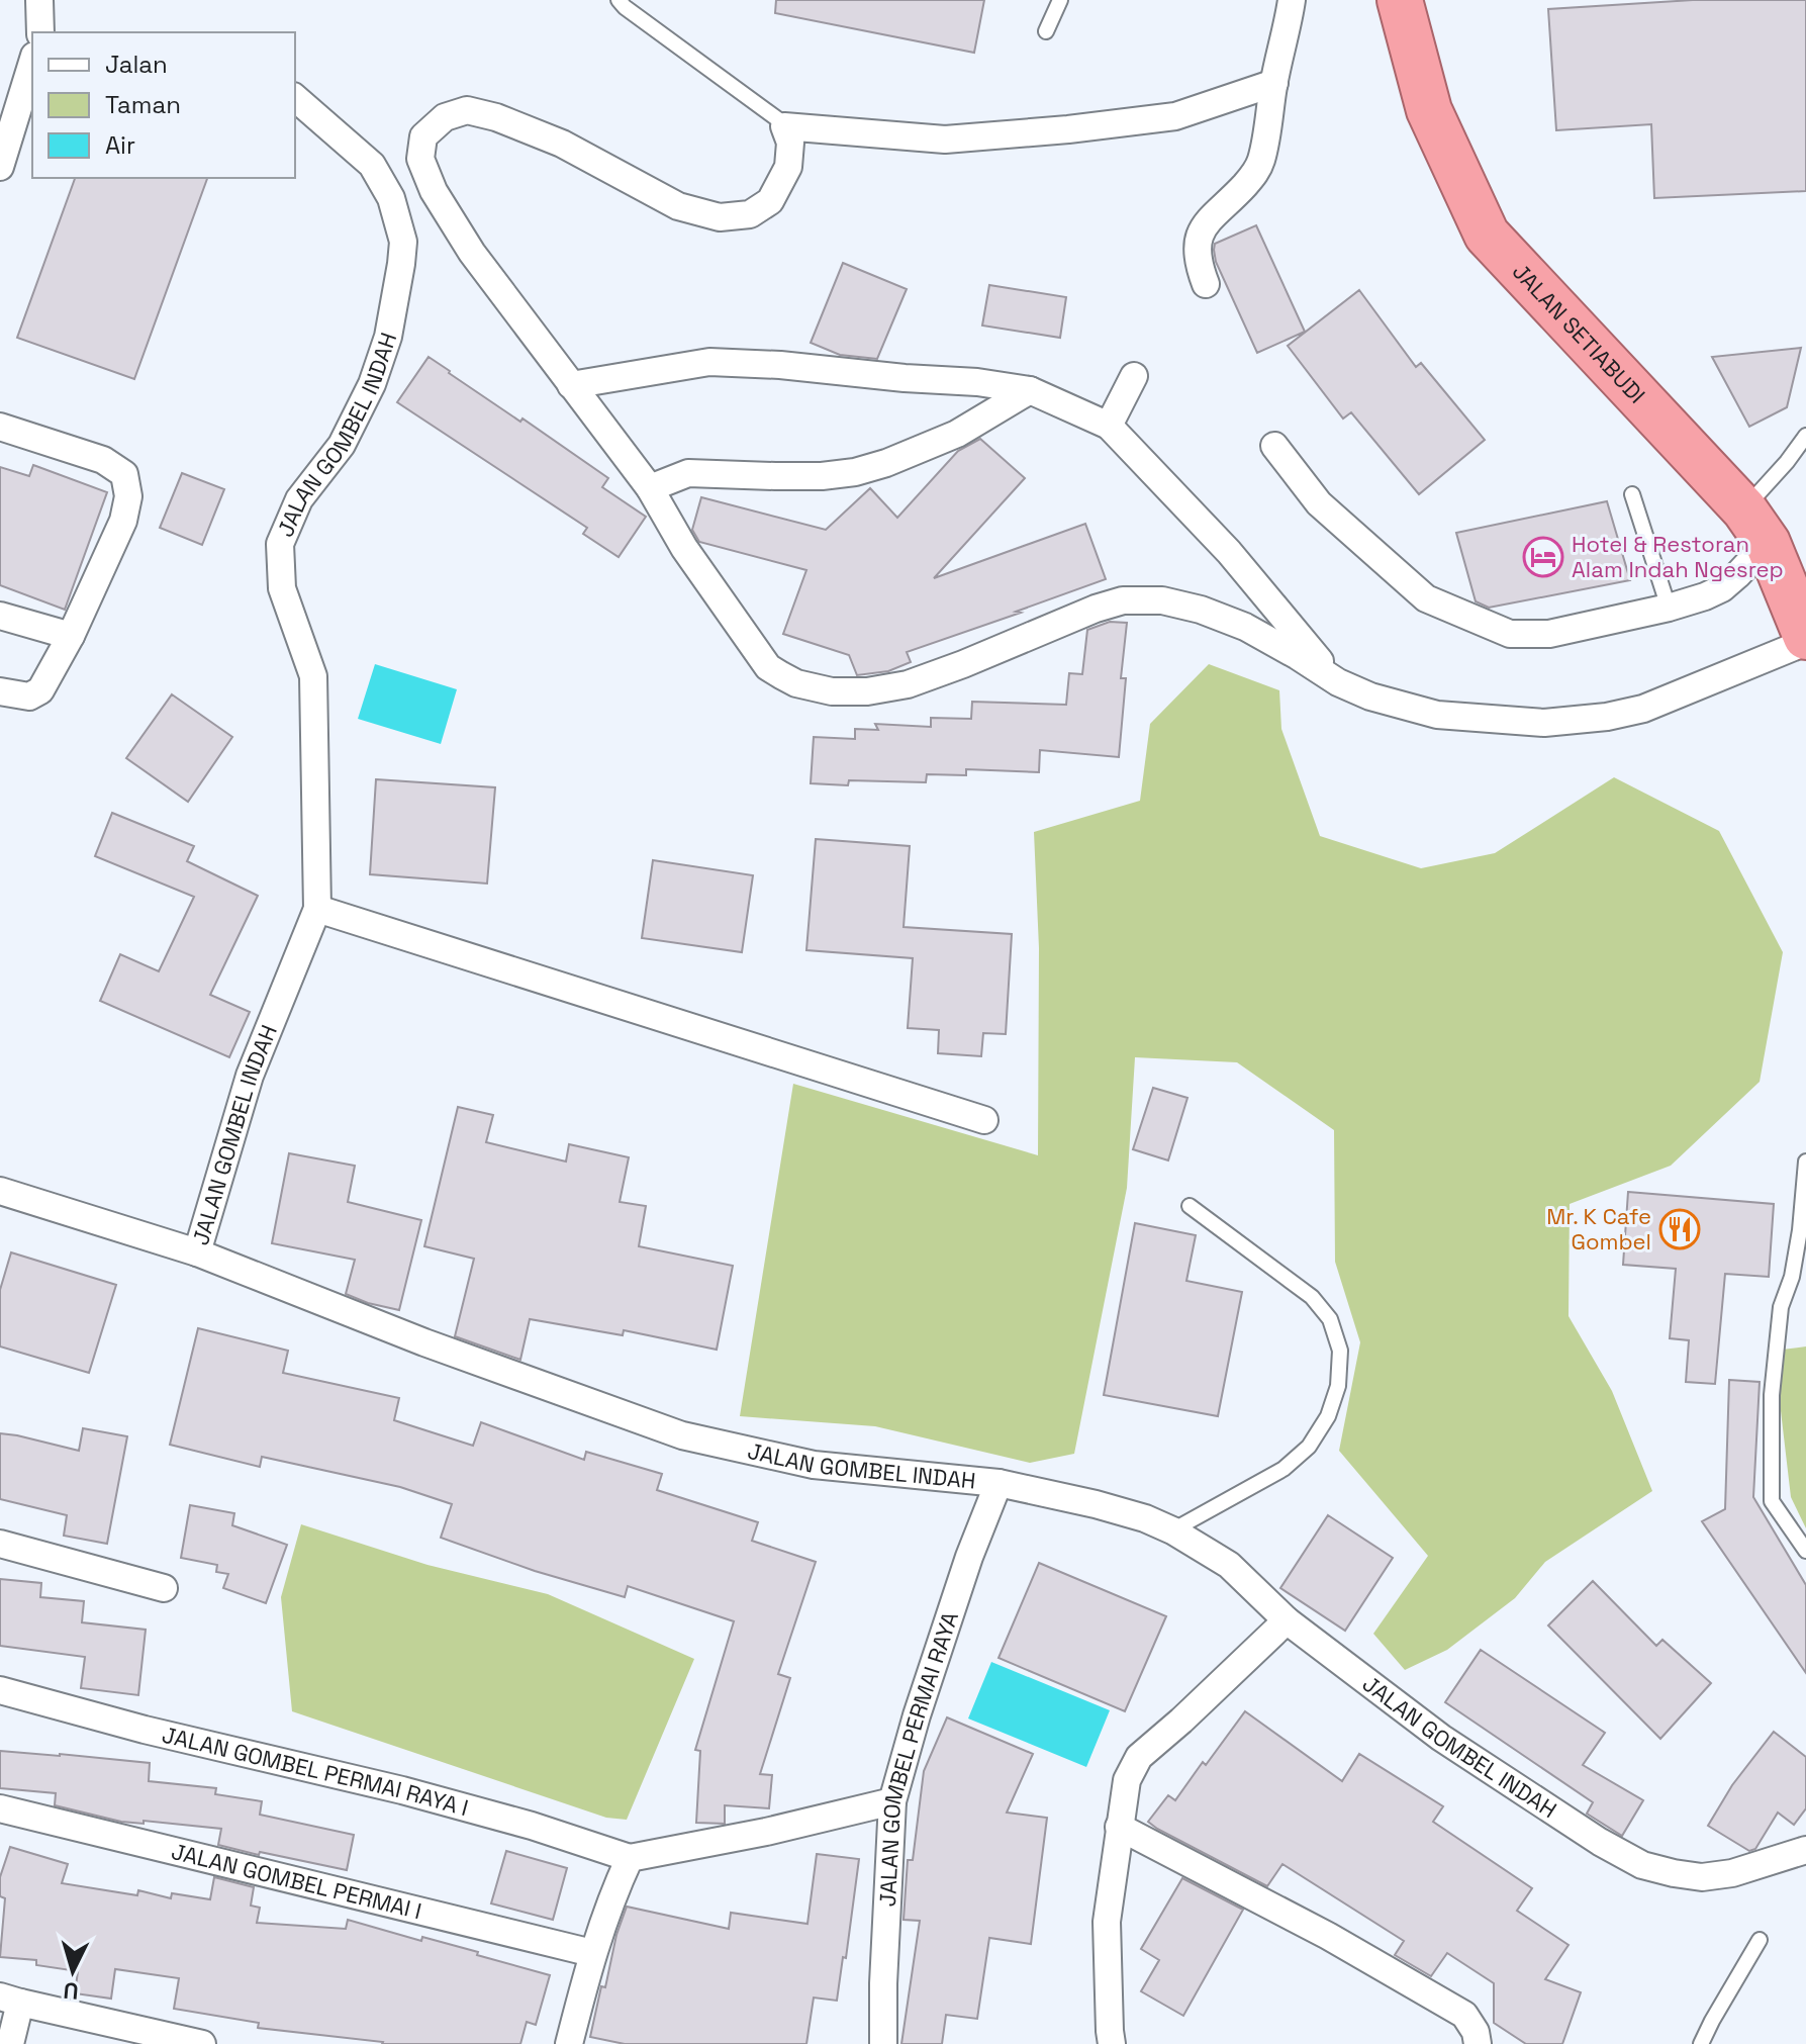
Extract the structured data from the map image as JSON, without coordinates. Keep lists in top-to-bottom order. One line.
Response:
{"streets":{"highway":["JALAN SETIABUDI"],"street":["JALAN GOMBEL INDAH","JALAN GOMBEL PERMAI RAYA","JALAN GOMBEL PERMAI RAYA I","JALAN GOMBEL PERMAI I"]},"crossings":[["JALAN GOMBEL INDAH","JALAN GOMBEL PERMAI RAYA"]],"places":{"hotel":["Hotel & Restoran Alam Indah Ngesrep"],"restaurant":["Mr. K Cafe Gombel"]},"legend":["Jalan","Taman","Air"],"north":"bottom"}
